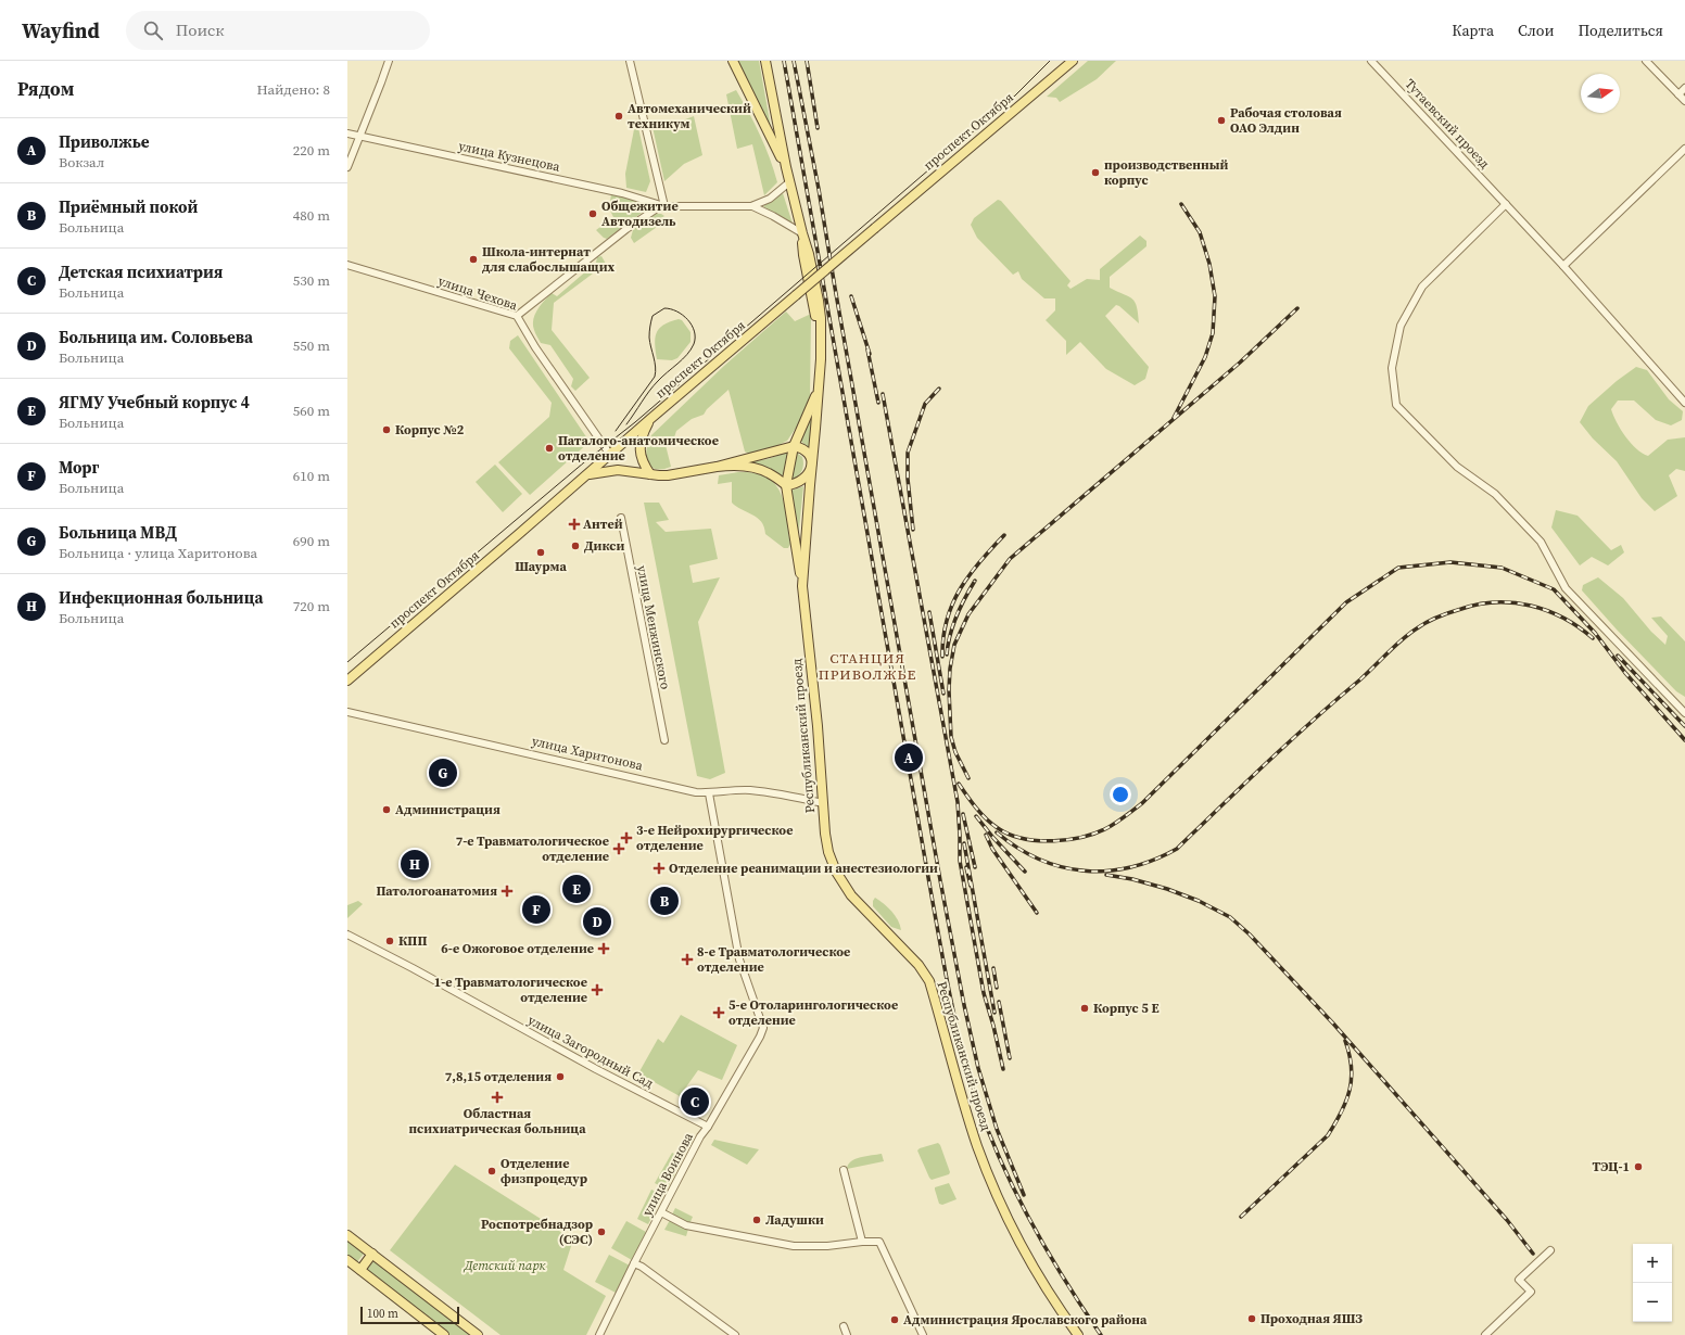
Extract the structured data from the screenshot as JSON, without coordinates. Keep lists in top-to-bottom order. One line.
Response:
{"streets":{"main road":["проспект Октября","Республиканский проезд"],"street":["Тутаевский проезд","улица Кузнецова","улица Чехова","улица Менжинского","улица Харитонова","улица Загородный Сад","улица Воинова"]},"crossings":[["проспект Октября","улица Чехова"],["Республиканский проезд","улица Харитонова"],["улица Харитонова","улица Воинова"],["улица Загородный Сад","улица Воинова"]],"districts":["СТАНЦИЯ ПРИВОЛЖЬЕ"],"parks":["Детский парк"],"places":{"other":["Автомеханический техникум","Рабочая столовая ОАО Элдин","производственный корпус","Общежитие Автодизель","Школа-интернат для слабослышащих","Корпус №2","Паталого-анатомическое отделение","Дикси","Шаурма","Администрация","КПП","Корпус 5 E","7,8,15 отделения","ТЭЦ-1","Отделение физпроцедур","Ладушки","Роспотребнадзор (СЭС)","Проходная ЯШЗ","Администрация Ярославского района"],"health":["Антей","3-е Нейрохирургическое отделение","7-е Травматологическое отделение","Отделение реанимации и анестезиологии","Патологоанатомия","6-е Ожоговое отделение","8-е Травматологическое отделение","1-е Травматологическое отделение","5-е Отоларингологическое отделение","Областная психиатрическая больница"]},"scale_bar":"100 m","north":"right","page":{"header":"Wayfind","search":"Поиск","nav":["Карта","Слои","Поделиться"],"heading":["Рядом","Найдено: 8"],"list":[{"mark":"A","name":"Приволжье","note":"Вокзал","value":"220 m"},{"mark":"B","name":"Приёмный покой","note":"Больница","value":"480 m"},{"mark":"C","name":"Детская психиатрия","note":"Больница","value":"530 m"},{"mark":"D","name":"Больница им. Соловьева","note":"Больница","value":"550 m"},{"mark":"E","name":"ЯГМУ Учебный корпус 4","note":"Больница","value":"560 m"},{"mark":"F","name":"Морг","note":"Больница","value":"610 m"},{"mark":"G","name":"Больница МВД","note":"Больница · улица Харитонова","value":"690 m"},{"mark":"H","name":"Инфекционная больница","note":"Больница","value":"720 m"}],"pins":["A","G","H","E","B","F","D","C"],"map_buttons":["+","−"],"scale":"100 m"}}
